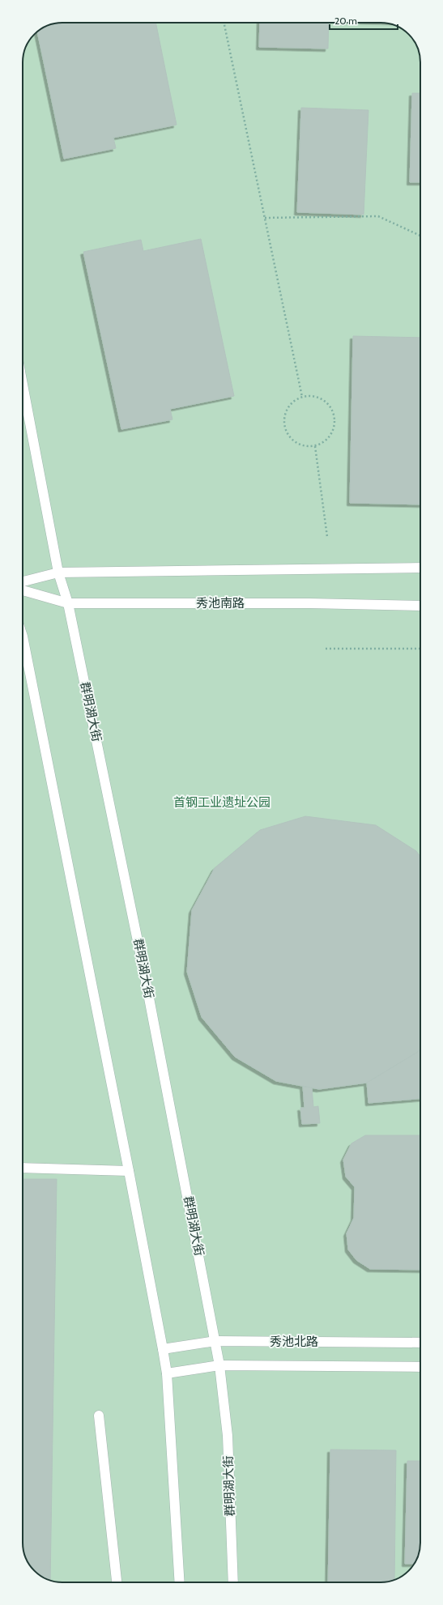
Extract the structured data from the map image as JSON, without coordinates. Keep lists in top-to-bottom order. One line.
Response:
{"streets":{"main road":["秀池南路","群明湖大街","秀池北路"]},"crossings":[["秀池南路","群明湖大街"],["群明湖大街","秀池北路"]],"parks":["首钢工业遗址公园"],"scale_bar":"20 m"}
